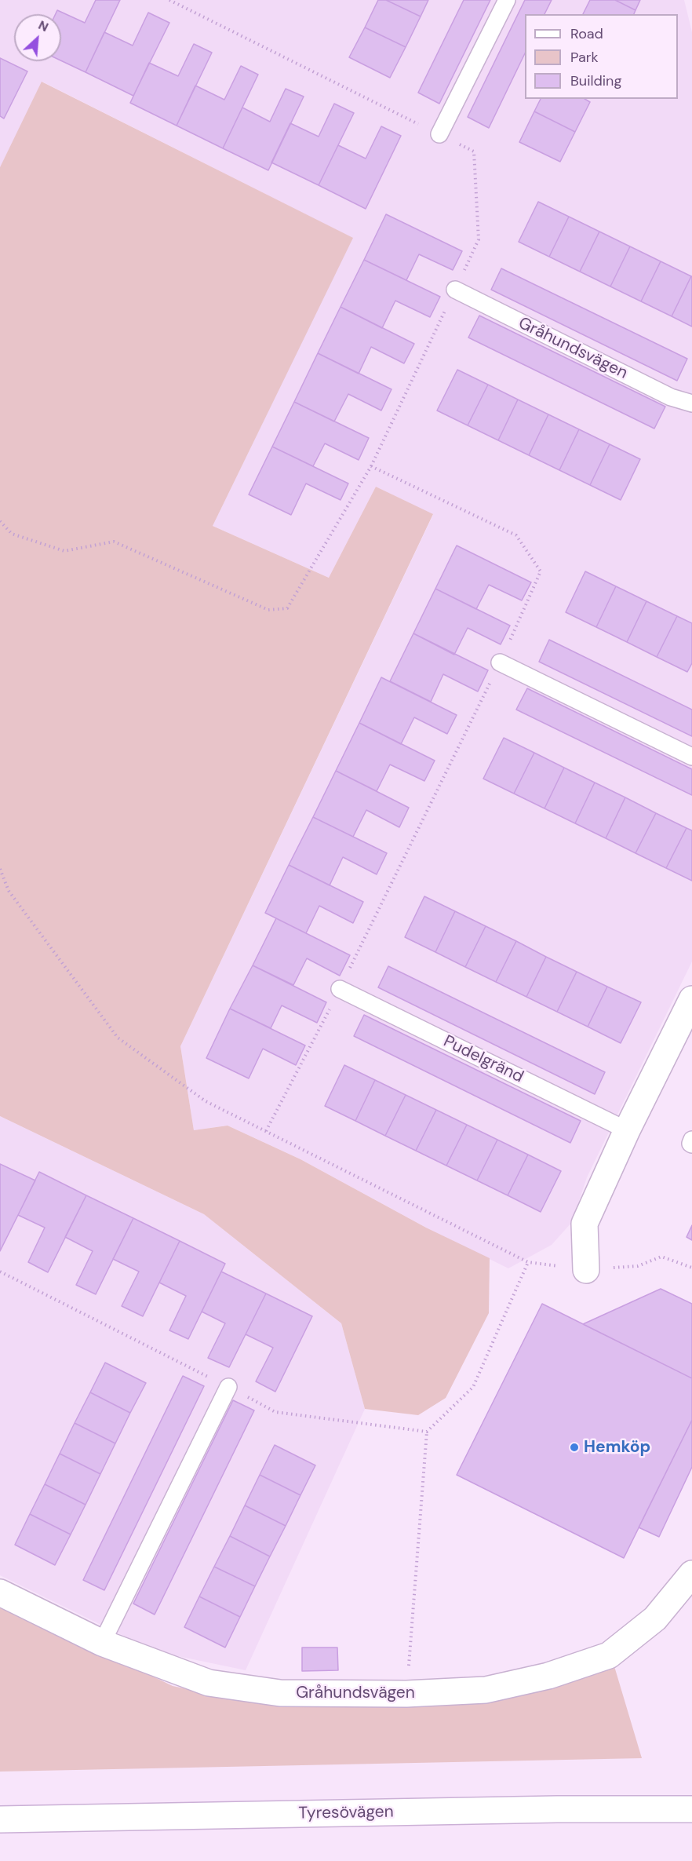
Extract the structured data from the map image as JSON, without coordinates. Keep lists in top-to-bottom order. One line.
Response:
{"streets":{"street":["Gråhundsvägen","Tyresövägen"],"lane":["Pudelgränd"]},"places":["Hemköp"],"legend":["Road","Park","Building"],"north":"top right"}
